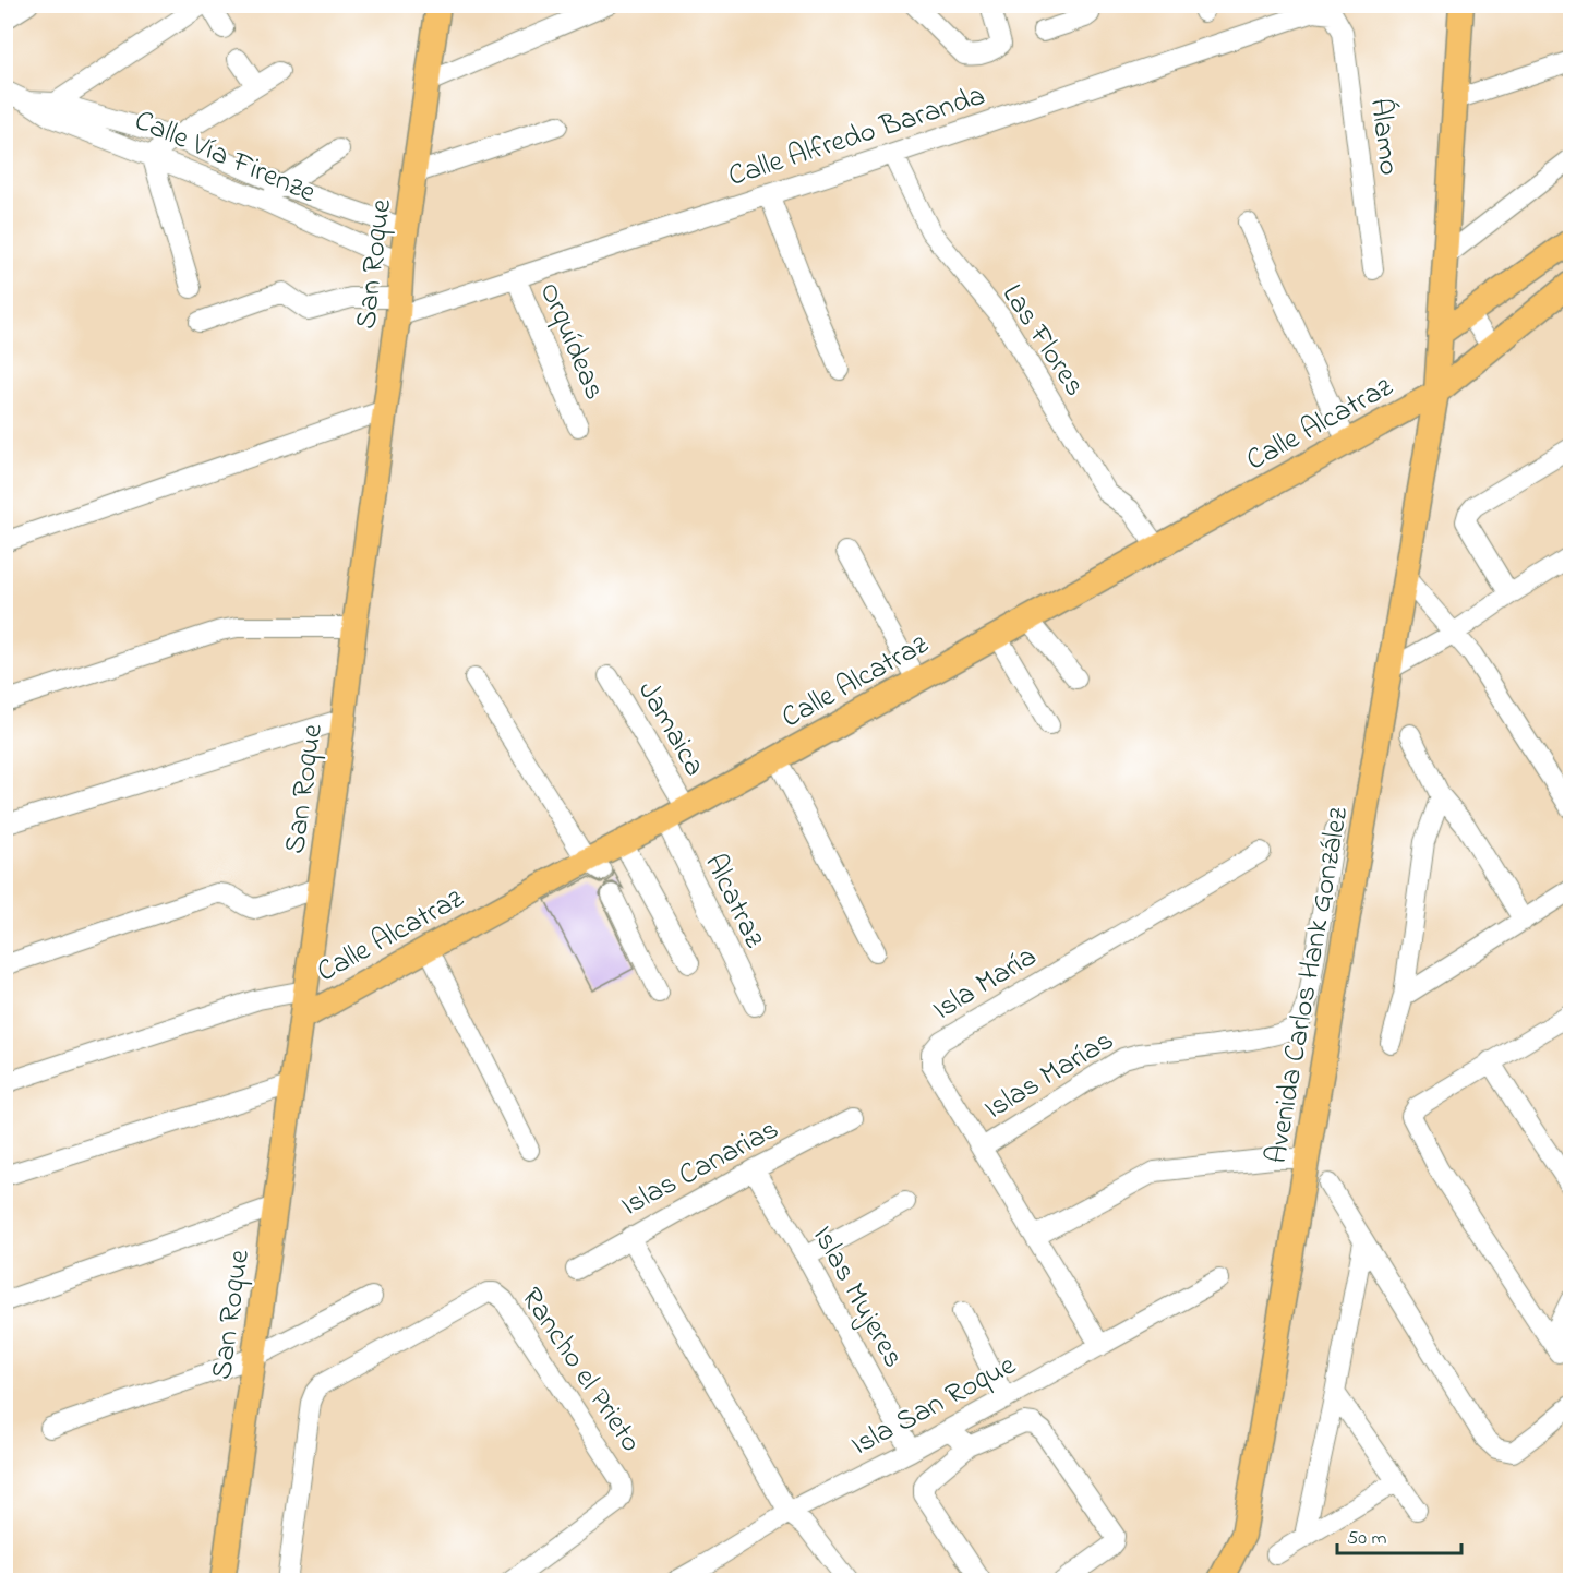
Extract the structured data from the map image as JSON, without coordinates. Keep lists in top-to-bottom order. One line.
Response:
{"streets":{"main road":["San Roque","Calle Alcatraz","Avenida Carlos Hank González"],"street":["Calle Alfredo Baranda","Álamo","Calle Vía Firenze","Las Flores","Orquídeas","Jamaica","Alcatraz","Isla María","Islas Marías","Islas Canarias","Islas Mujeres","Rancho el Prieto","Isla San Roque"]},"crossings":[["Calle Alfredo Baranda","Álamo"],["Calle Alfredo Baranda","San Roque"],["Calle Alfredo Baranda","Las Flores"],["Calle Alfredo Baranda","Orquídeas"],["Calle Vía Firenze","San Roque"],["San Roque","Calle Alcatraz"],["Las Flores","Calle Alcatraz"],["Calle Alcatraz","Jamaica"],["Calle Alcatraz","Alcatraz"],["Calle Alcatraz","Avenida Carlos Hank González"],["Jamaica","Alcatraz"],["Isla María","Islas Marías"],["Isla María","Isla San Roque"],["Islas Canarias","Islas Mujeres"],["Islas Mujeres","Isla San Roque"]],"scale_bar":"50 m"}
